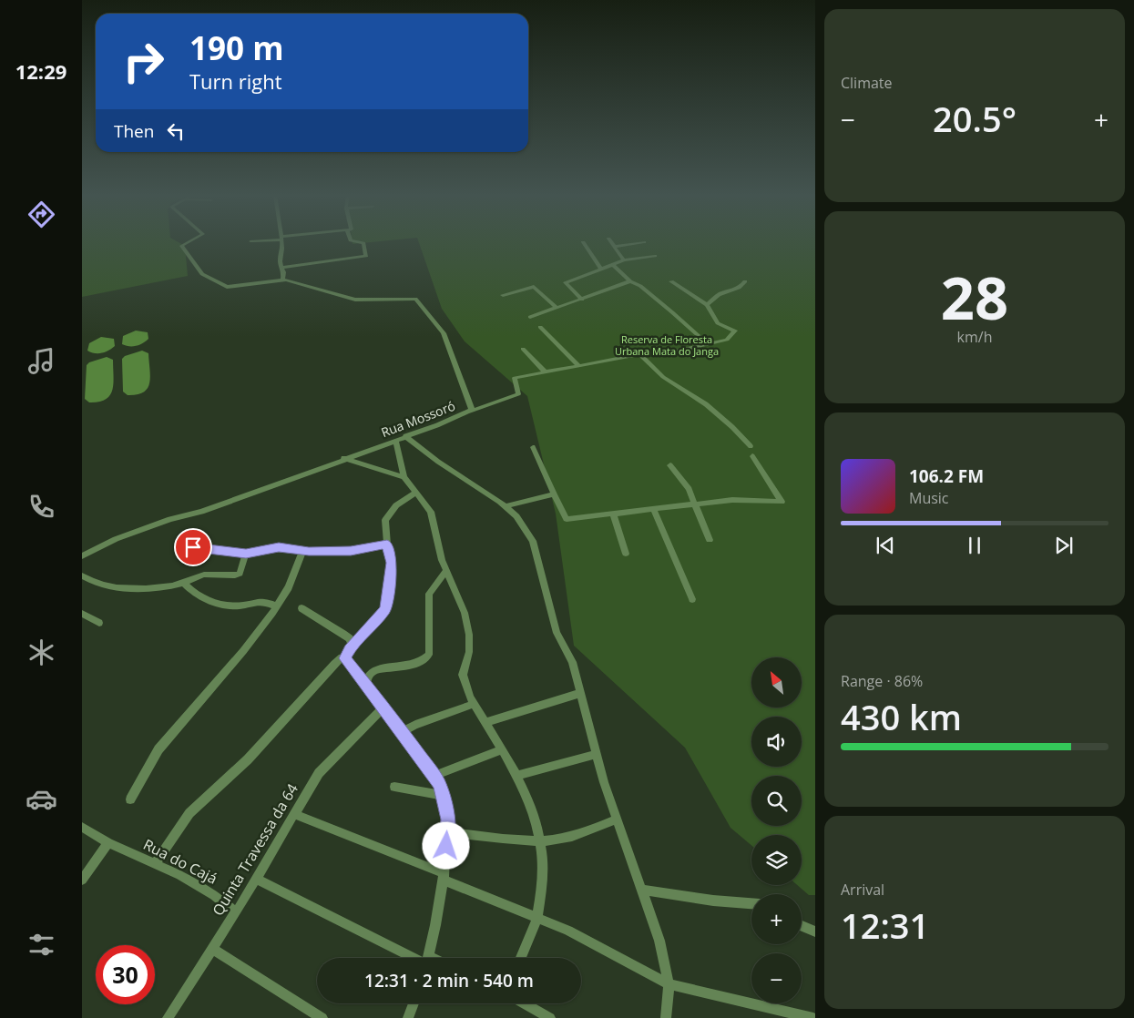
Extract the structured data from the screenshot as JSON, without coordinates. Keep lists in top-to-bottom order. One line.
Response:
{"streets":{"street":["Rua Mossoró","Quinta Travessa da 64","Rua do Cajá"]},"crossings":[["Quinta Travessa da 64","Rua do Cajá"]],"parks":["Reserva de Floresta Urbana Mata do Janga"],"north":"top left","page":{"tabs":"12:29","tile":["Climate",["28","km/h"],["Range · 86%","430 km"],["Arrival","12:31"]],"turn":["190 m","Turn right"],"heat":["−","20.5°","+"],"then":"Then","song":["106.2 FM","Music"],"map_buttons":["+","−"],"limit":"30","trip":"12:31 · 2 min · 540 m"}}
